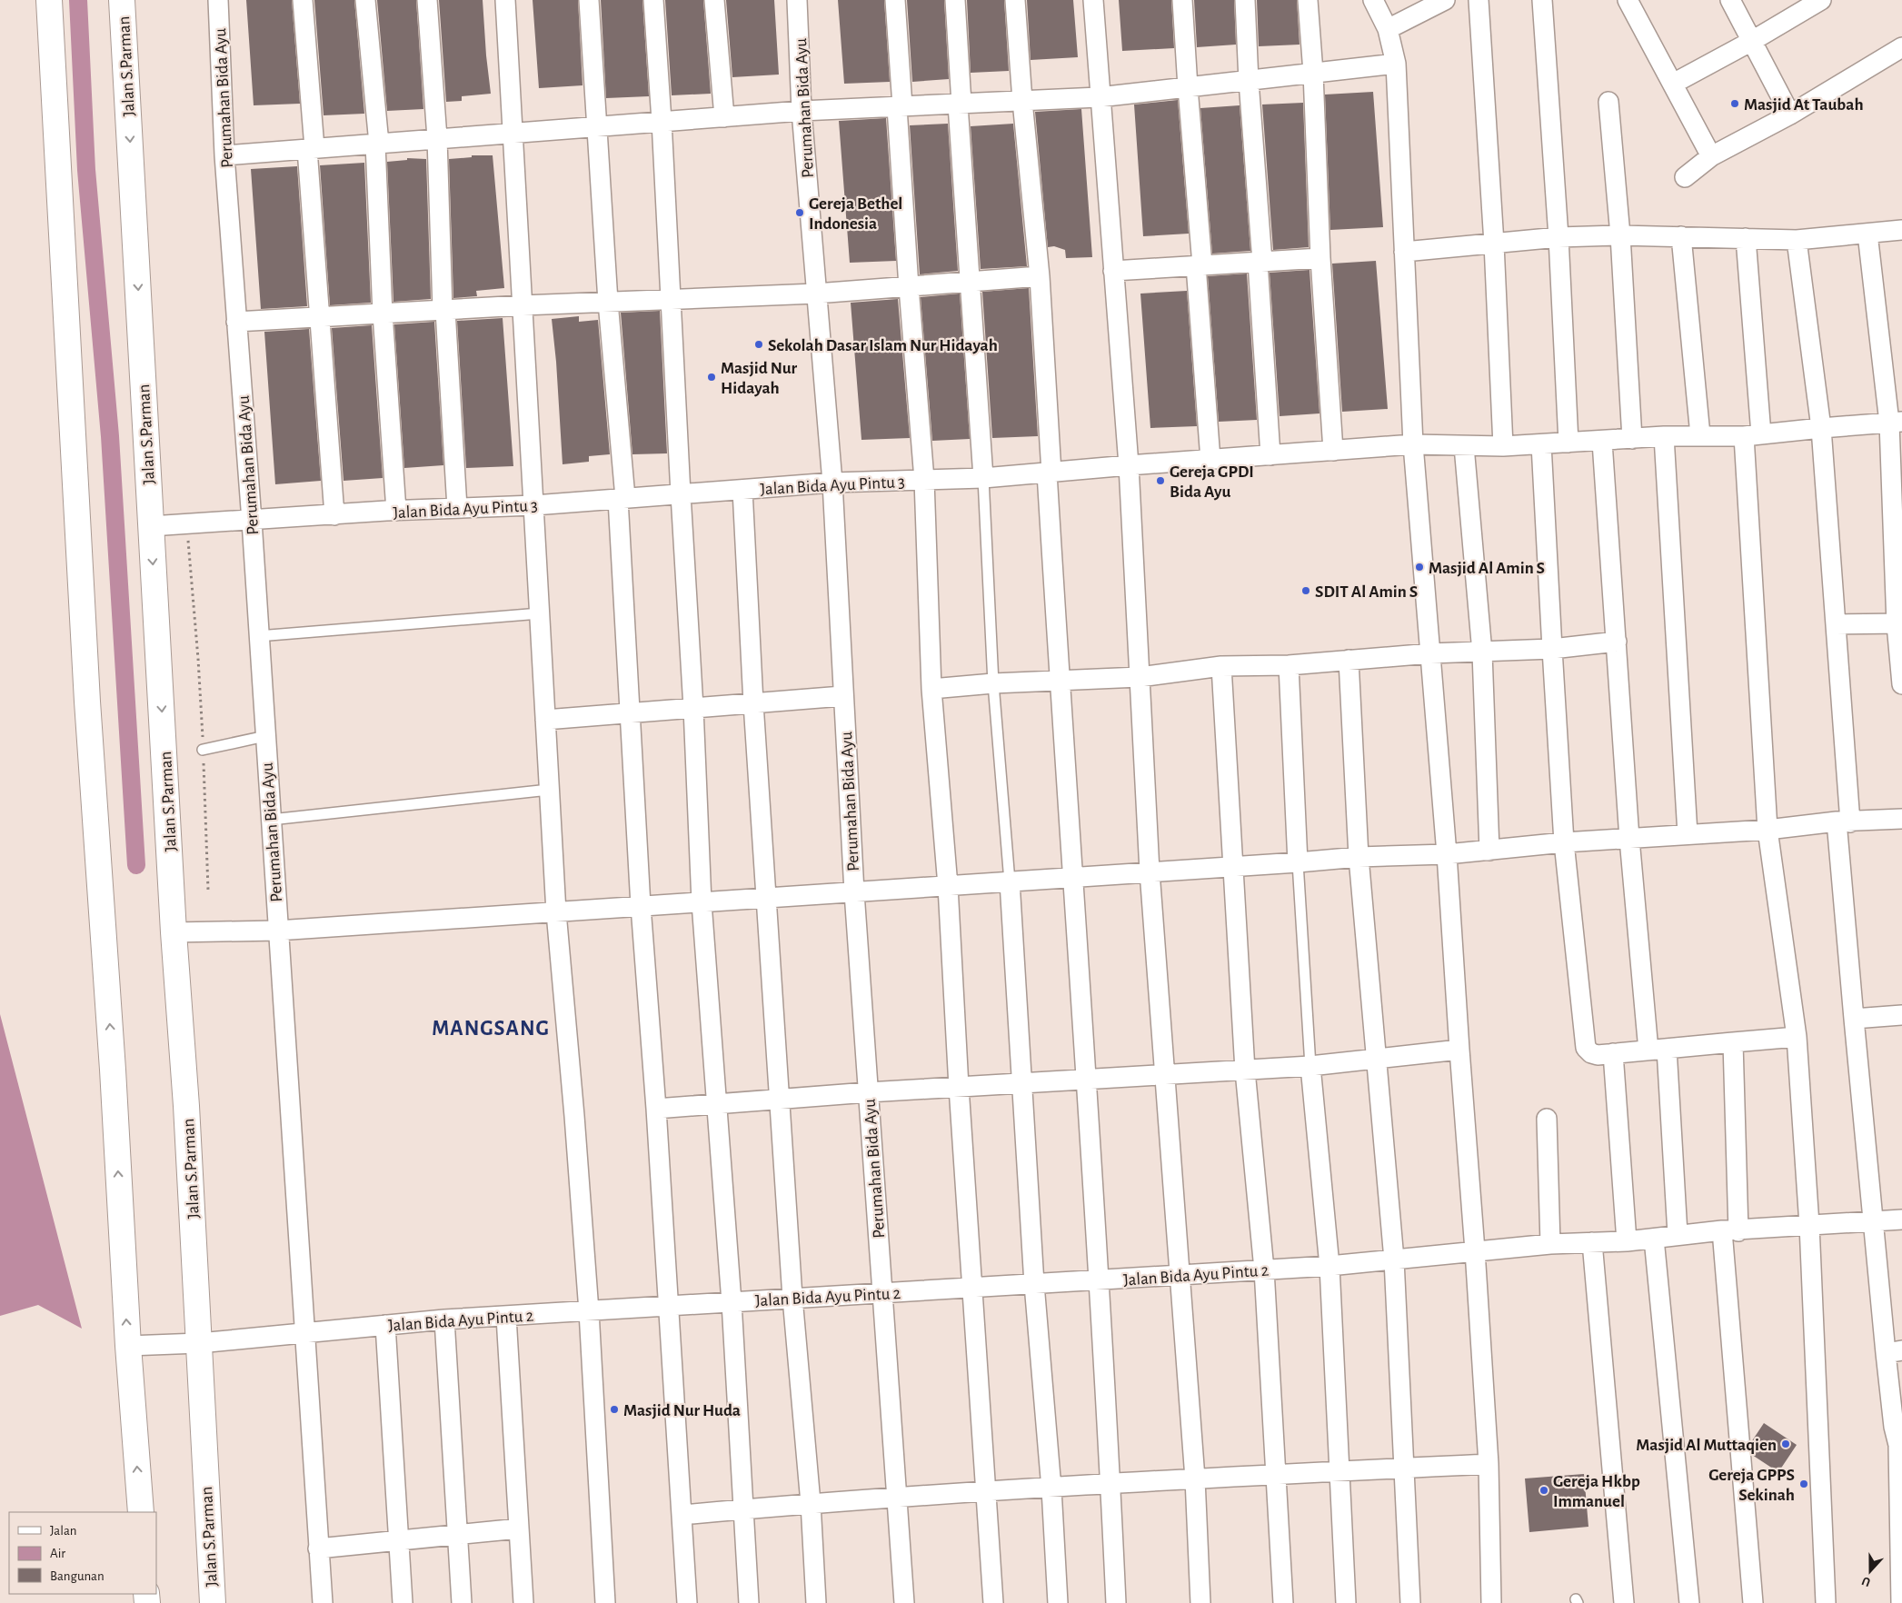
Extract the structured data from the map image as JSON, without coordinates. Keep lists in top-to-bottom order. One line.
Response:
{"streets":{"main road":["Jalan S.Parman"],"street":["Perumahan Bida Ayu","Jalan Bida Ayu Pintu 3","Jalan Bida Ayu Pintu 2"]},"crossings":[["Jalan S.Parman","Jalan Bida Ayu Pintu 3"],["Jalan S.Parman","Jalan Bida Ayu Pintu 2"],["Perumahan Bida Ayu","Jalan Bida Ayu Pintu 3"],["Perumahan Bida Ayu","Jalan Bida Ayu Pintu 2"]],"districts":["MANGSANG"],"places":["Masjid At Taubah","Gereja Bethel Indonesia","Sekolah Dasar Islam Nur Hidayah","Masjid Nur Hidayah","Gereja GPDI Bida Ayu","Masjid Al Amin S","SDIT Al Amin S","Masjid Nur Huda","Masjid Al Muttaqien","Gereja GPPS Sekinah","Gereja Hkbp Immanuel"],"legend":["Jalan","Air","Bangunan"],"north":"bottom"}
